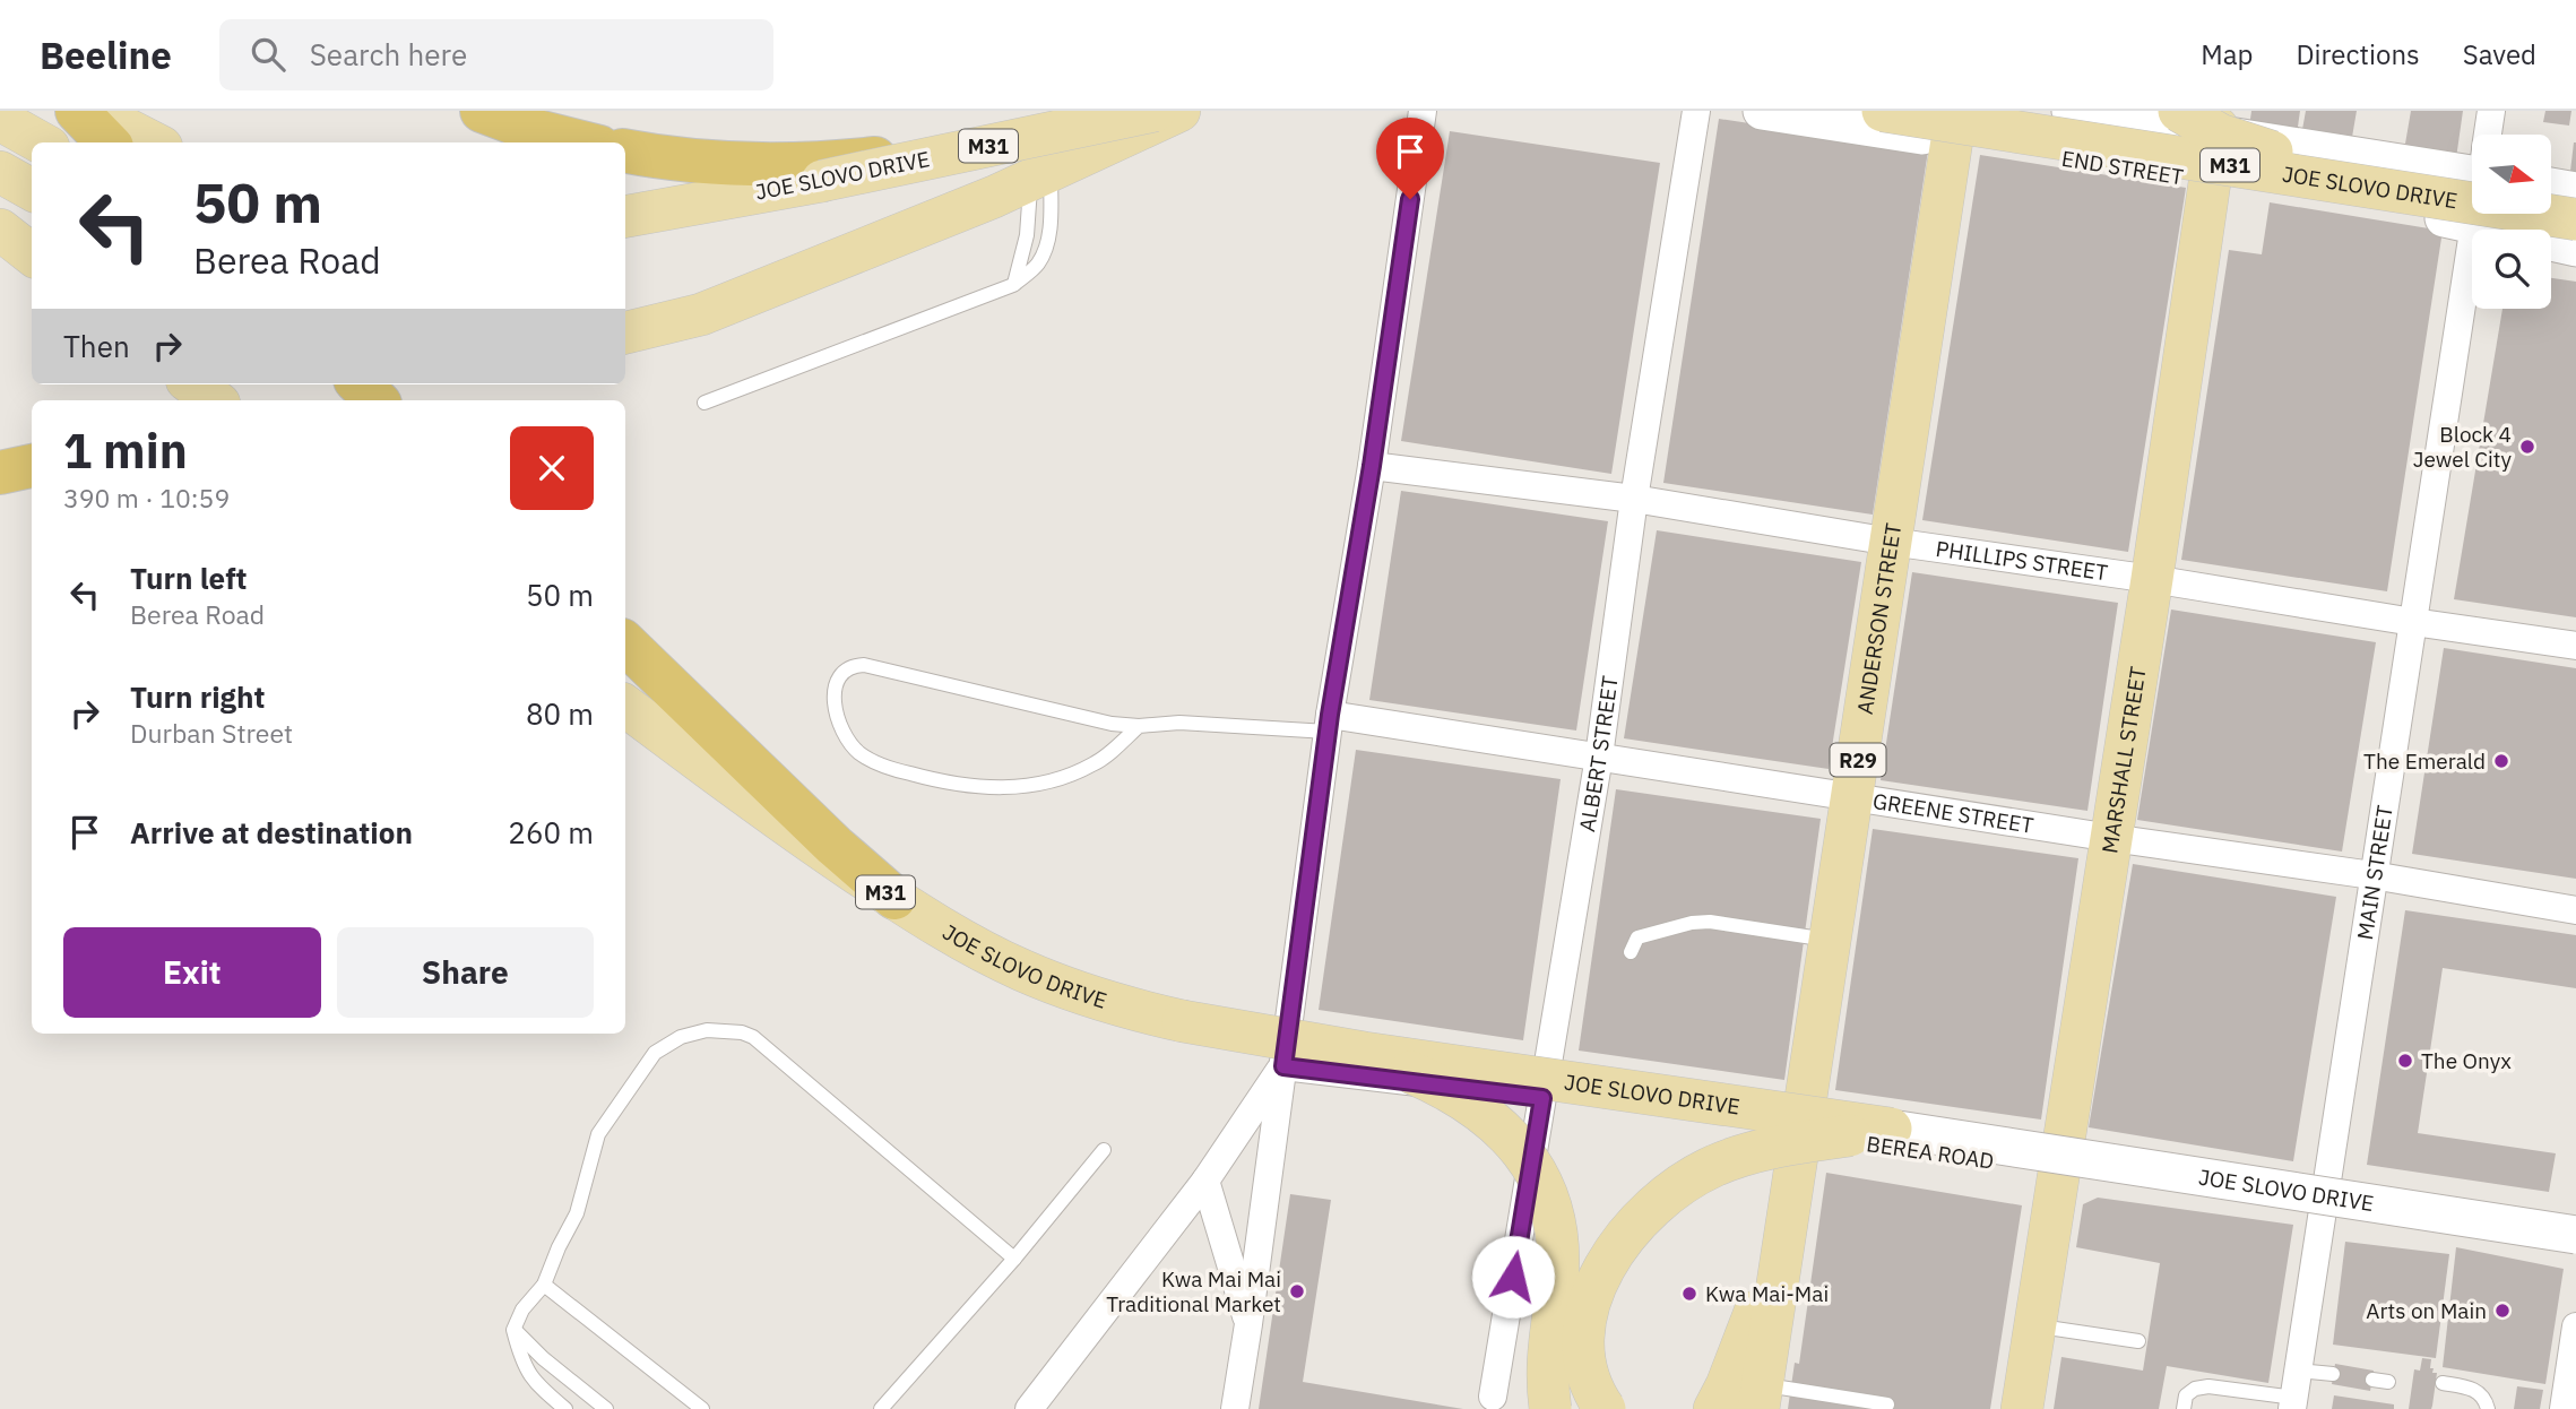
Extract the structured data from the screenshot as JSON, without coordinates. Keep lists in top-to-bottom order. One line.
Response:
{"streets":{"main road":["M31","JOE SLOVO DRIVE","ANDERSON STREET","R29","MARSHALL STREET"],"street":["END STREET","PHILLIPS STREET","ALBERT STREET","GREENE STREET","MAIN STREET","BEREA ROAD"]},"crossings":[["END STREET","ANDERSON STREET"],["END STREET","MARSHALL STREET"],["END STREET","MAIN STREET"],["PHILLIPS STREET","ANDERSON STREET"],["PHILLIPS STREET","ALBERT STREET"],["PHILLIPS STREET","MARSHALL STREET"],["PHILLIPS STREET","MAIN STREET"],["ANDERSON STREET","GREENE STREET"],["ANDERSON STREET","BEREA ROAD"],["ALBERT STREET","GREENE STREET"],["ALBERT STREET","BEREA ROAD"],["MARSHALL STREET","GREENE STREET"],["MARSHALL STREET","BEREA ROAD"],["GREENE STREET","MAIN STREET"],["MAIN STREET","BEREA ROAD"]],"places":["Block 4 Jewel City","The Emerald","The Onyx","Kwa Mai Mai Traditional Market","Kwa Mai-Mai","Arts on Main"],"north":"right","page":{"header":"Beeline","search":"Search here","nav":["Map","Directions","Saved"],"turn":["50 m","Berea Road"],"then":"Then","heading":["1 min","390 m · 10:59"],"list":[{"name":"Turn left","note":"Berea Road","value":"50 m"},{"name":"Turn right","note":"Durban Street","value":"80 m"},{"name":"Arrive at destination","value":"260 m"}],"buttons":["Exit","Share"]}}
